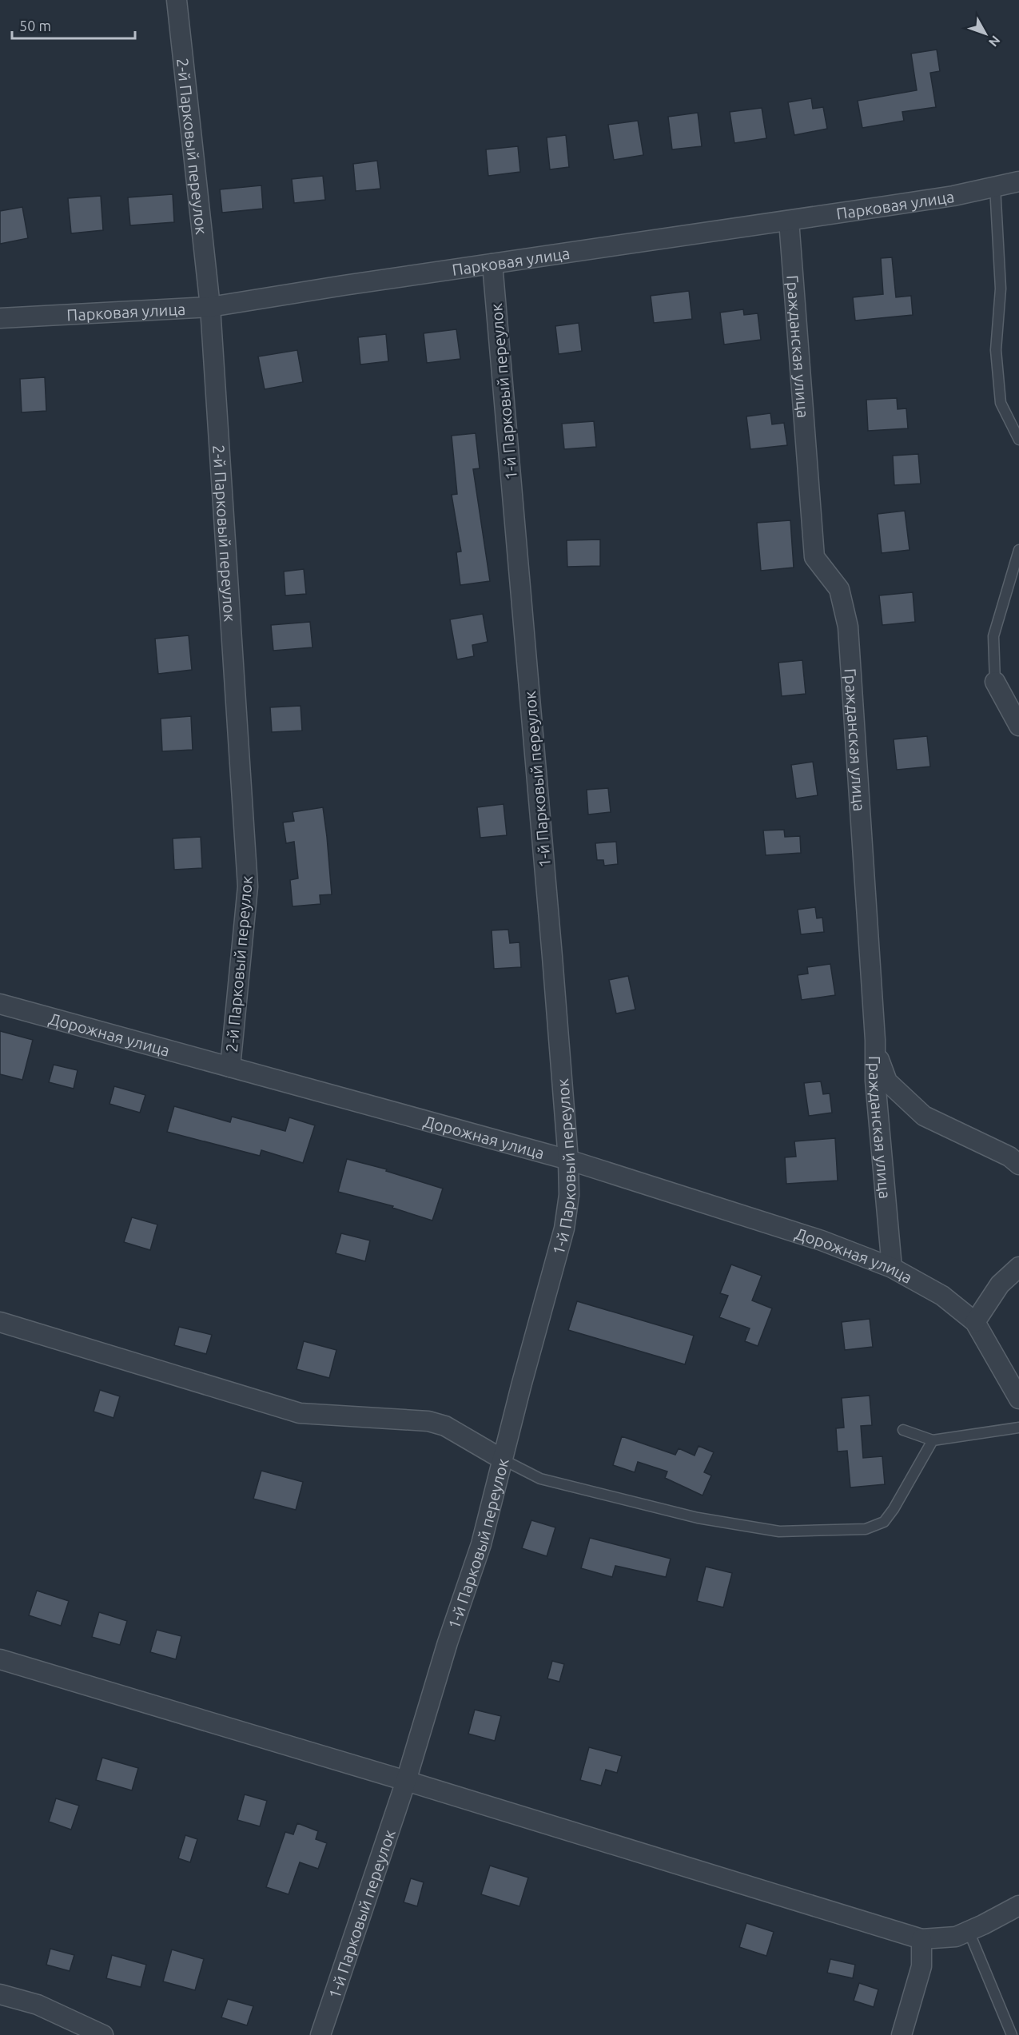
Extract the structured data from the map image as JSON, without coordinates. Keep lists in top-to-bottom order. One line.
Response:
{"streets":{"street":["2-й Парковый переулок","Парковая улица","Гражданская улица","1-й Парковый переулок","Дорожная улица"]},"crossings":[["2-й Парковый переулок","Парковая улица"],["2-й Парковый переулок","Дорожная улица"],["Парковая улица","Гражданская улица"],["Парковая улица","1-й Парковый переулок"],["Гражданская улица","Дорожная улица"],["1-й Парковый переулок","Дорожная улица"]],"scale_bar":"50 m","north":"bottom right"}
